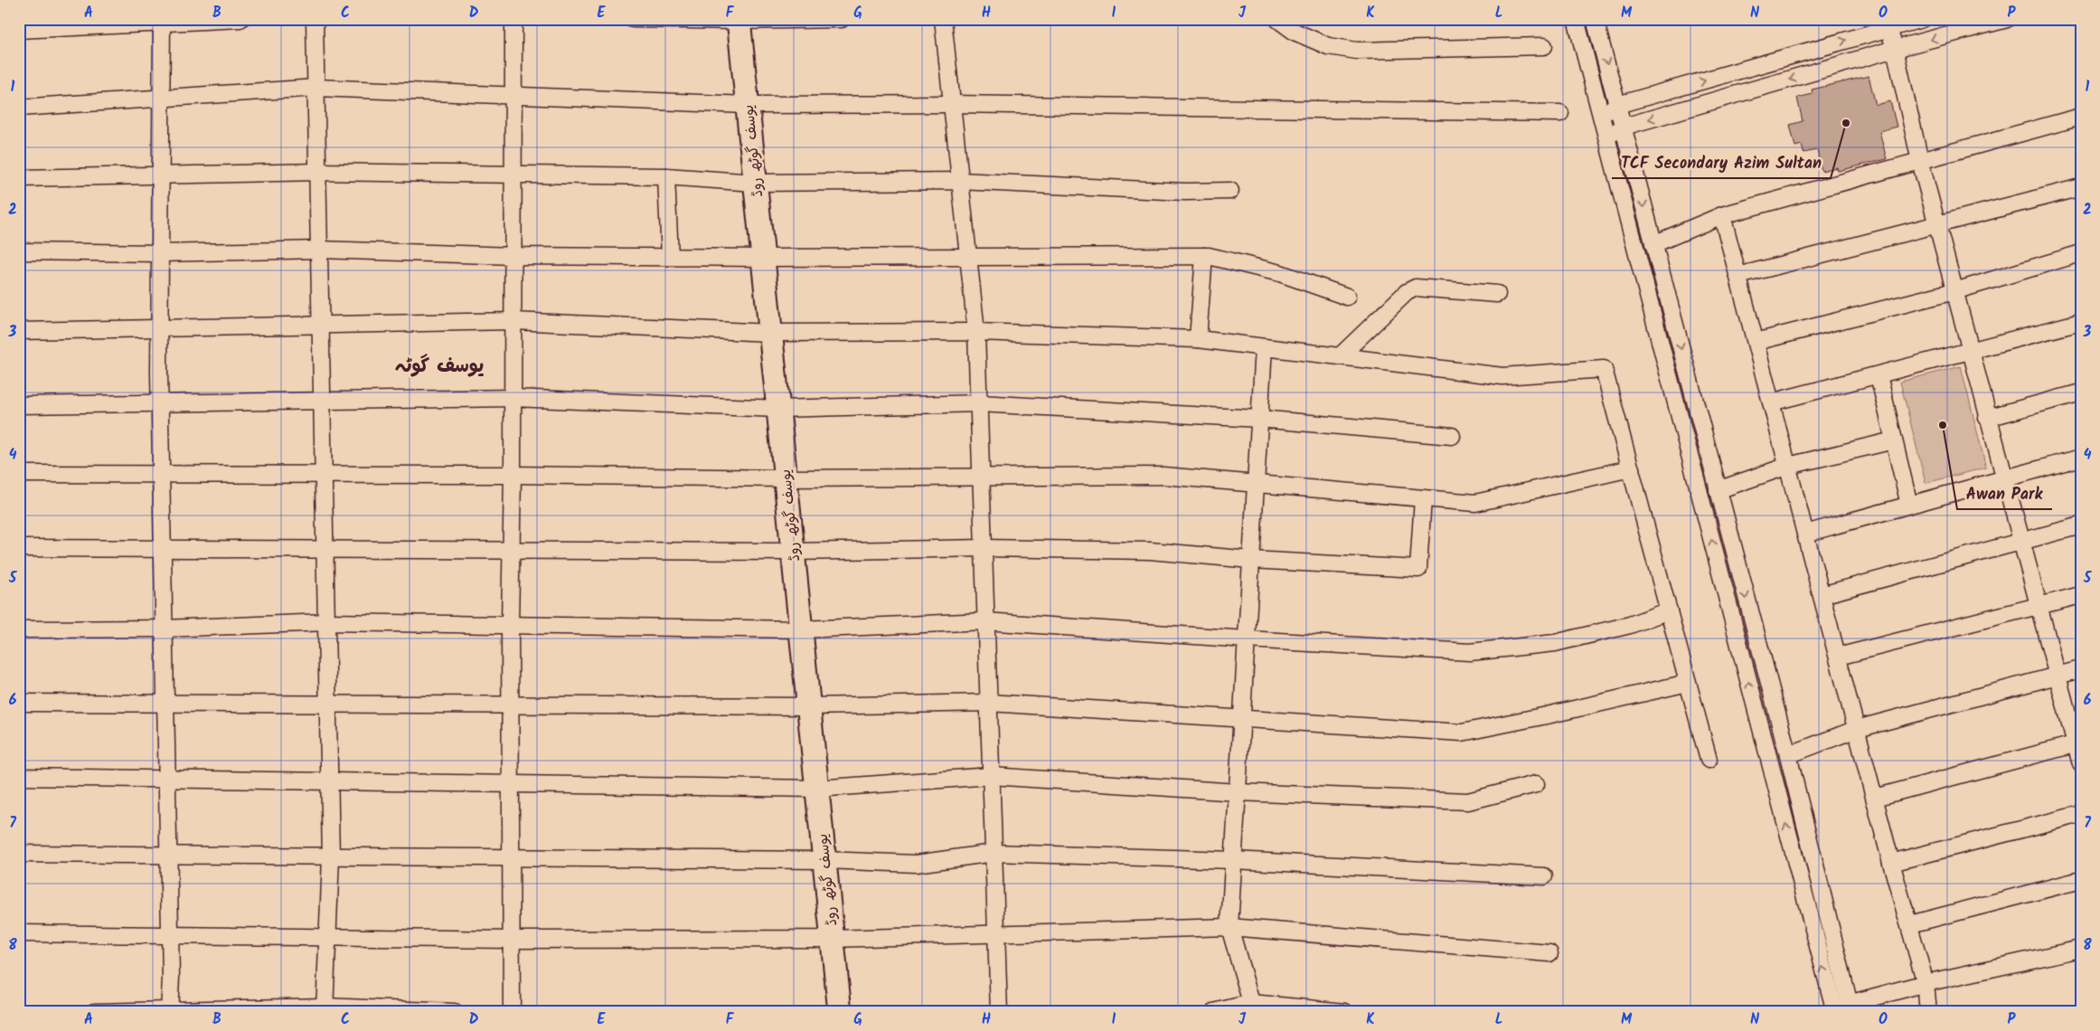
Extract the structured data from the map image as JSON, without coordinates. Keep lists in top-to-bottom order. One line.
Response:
{"streets":{"street":["یوسف گوٹھ روڈ"]},"districts":["یوسف گوٹہ"],"places":["TCF Secondary Azim Sultan","Awan Park"],"grid":{"columns":["A","B","C","D","E","F","G","H","I","J","K","L","M","N","O","P"],"rows":["1","2","3","4","5","6","7","8"]}}
